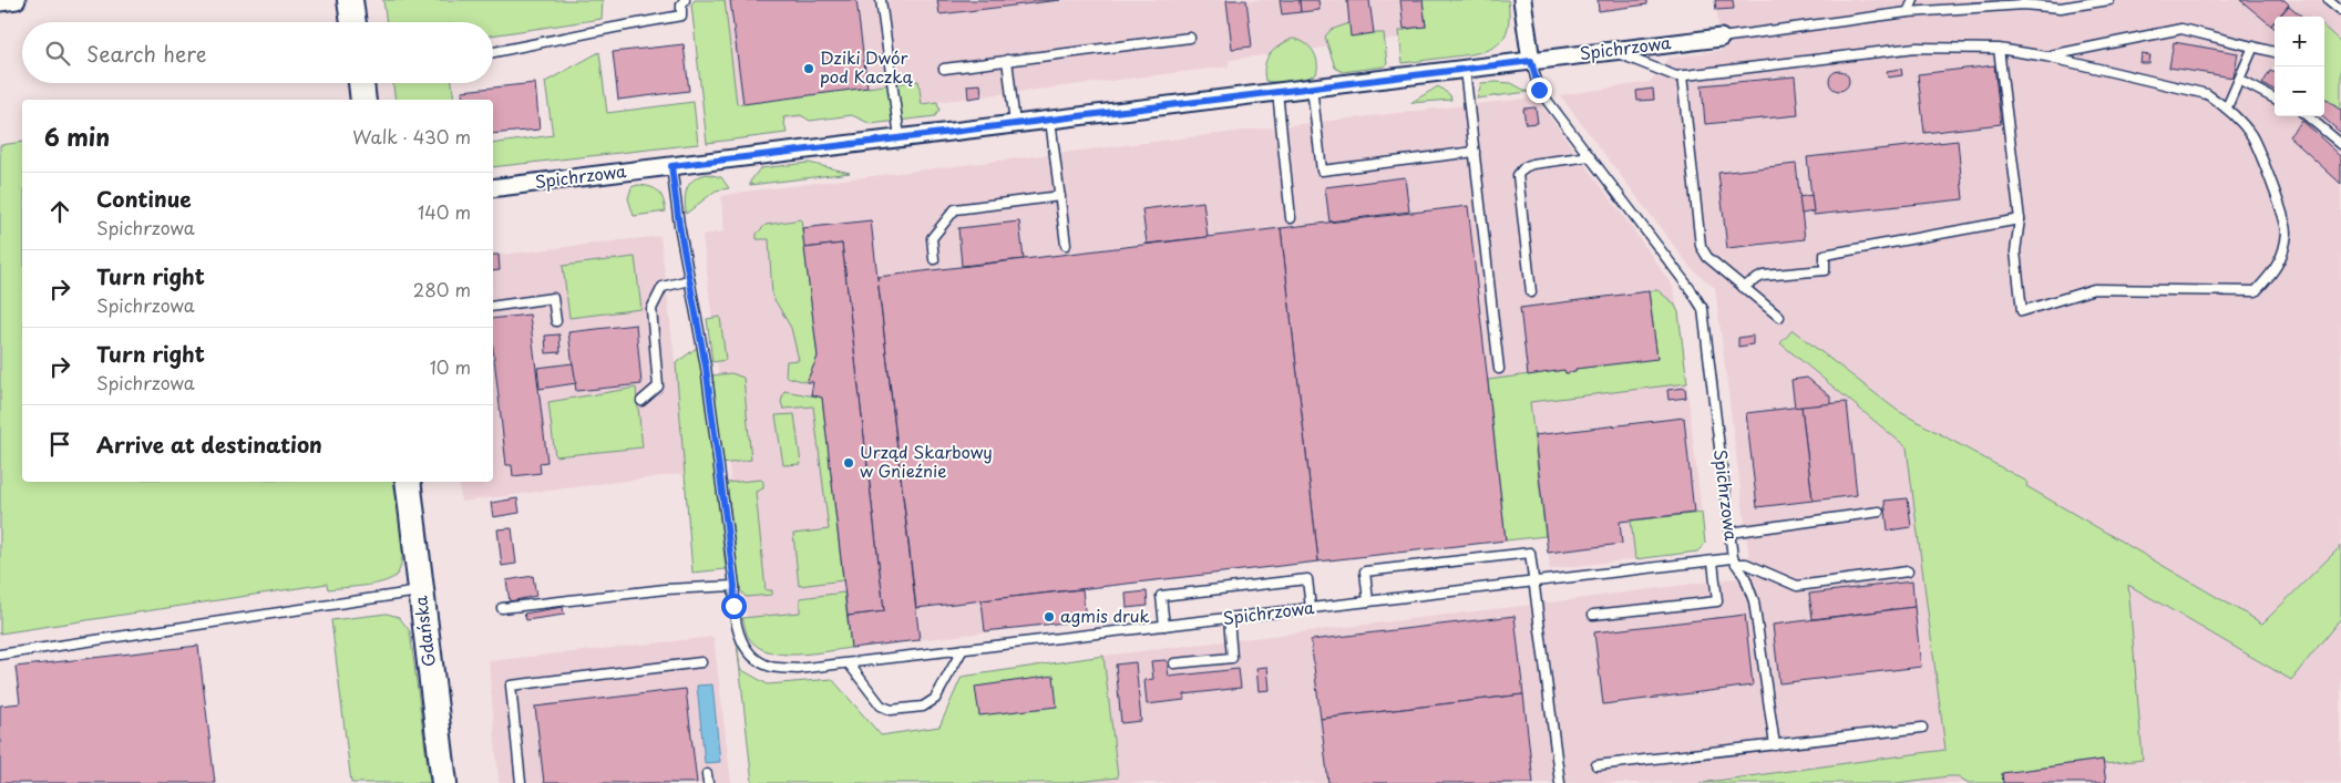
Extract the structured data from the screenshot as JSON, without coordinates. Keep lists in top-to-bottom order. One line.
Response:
{"streets":{"street":["Spichrzowa","Gdańska"]},"places":["Dziki Dwór pod Kaczką","Urząd Skarbowy w Gnieźnie","agmis druk"],"page":{"map_buttons":["+","−"],"search":"Search here","heading":["6 min","Walk · 430 m"],"list":[["Continue","Spichrzowa","140 m"],["Turn right","Spichrzowa","280 m"],["Turn right","Spichrzowa","10 m"],"Arrive at destination"]}}
